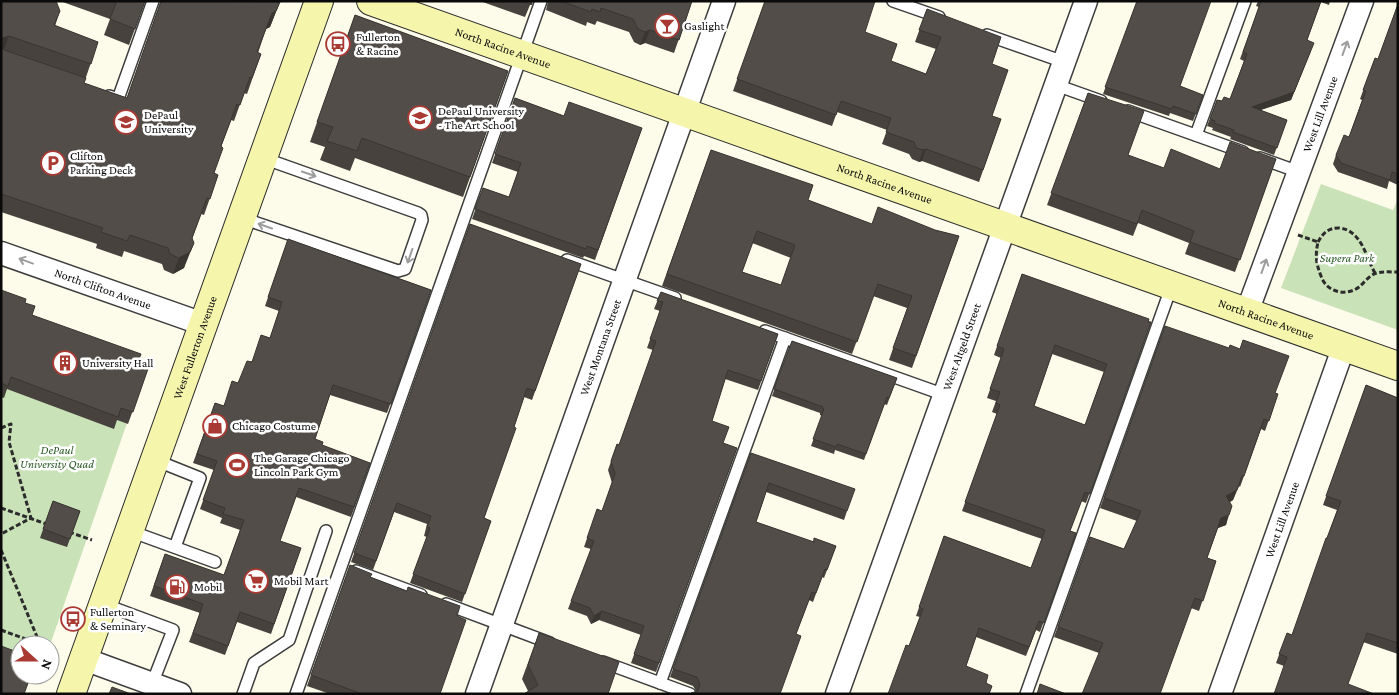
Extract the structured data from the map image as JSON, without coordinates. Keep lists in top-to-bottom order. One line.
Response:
{"streets":{"street":["North Racine Avenue","West Lill Avenue","North Clifton Avenue","West Fullerton Avenue","West Montana Street","West Altgeld Street"]},"crossings":[["North Racine Avenue","West Lill Avenue"],["North Racine Avenue","West Montana Street"],["North Racine Avenue","West Altgeld Street"],["North Clifton Avenue","West Fullerton Avenue"]],"one_way":["West Lill Avenue","North Clifton Avenue"],"parks":["Supera Park","DePaul University Quad"],"places":{"bar":["Gaslight"],"bus stop":["Fullerton & Racine","Fullerton & Seminary"],"school or university":["DePaul University - The Art School","DePaul University"],"parking":["Clifton Parking Deck"],"building":["University Hall"],"shop":["Chicago Costume"],"sports":["The Garage Chicago Lincoln Park Gym"],"supermarket":["Mobil Mart"],"fuel station":["Mobil"]},"north":"right"}
